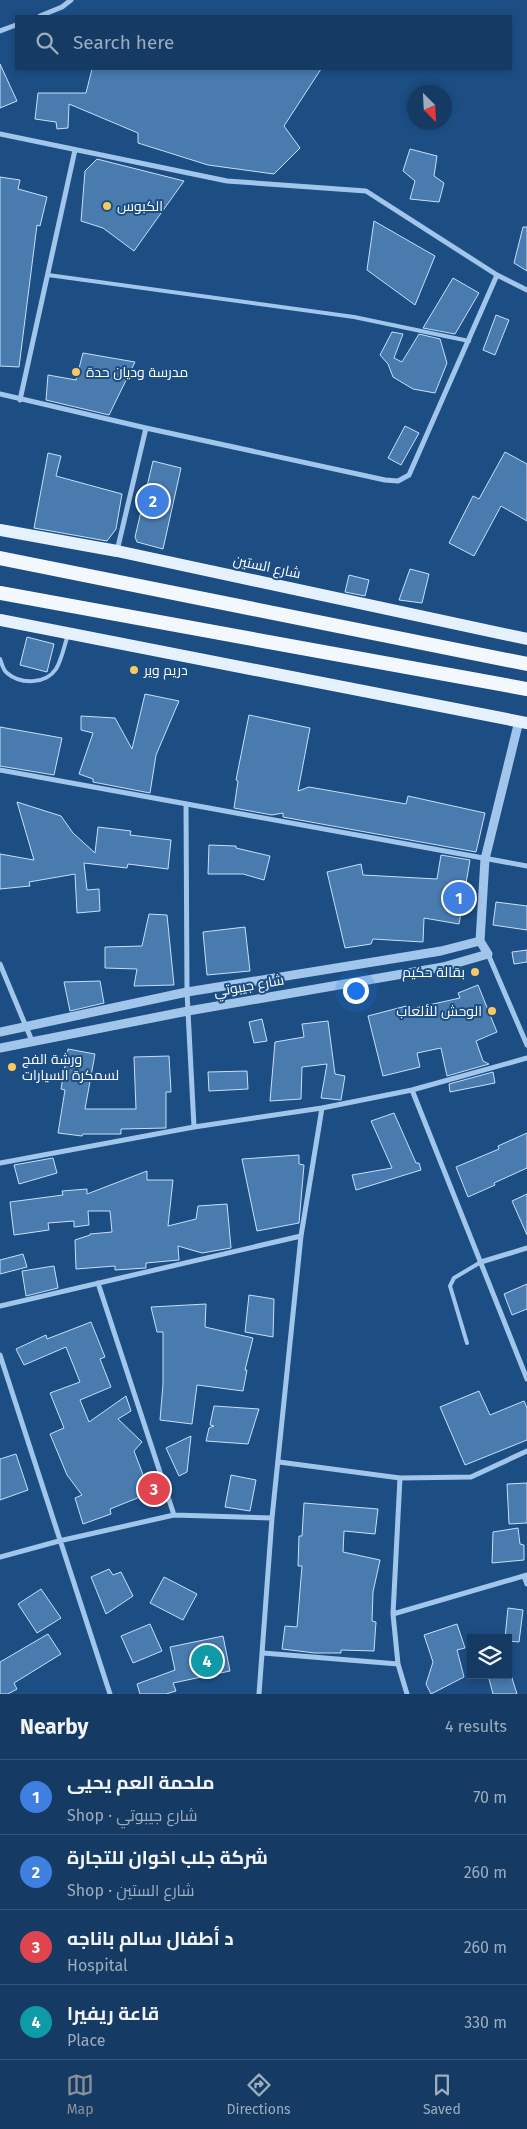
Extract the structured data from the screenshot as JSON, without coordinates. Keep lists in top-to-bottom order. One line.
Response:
{"streets":{"main road":["شارع الستين"],"street":["شارع جيبوتي"]},"places":["الكبوس","مدرسة وديان حدة","دريم وير","بقالة حكيم","الوحش للألعاب","ورشة الفج لسمكرة السيارات"],"north":"bottom right","page":{"search":"Search here","pins":["2","1","3","4"],"heading":["Nearby","4 results"],"list":[{"mark":"1","name":"ملحمة العم يحيى","note":"Shop · شارع جيبوتي","value":"70 m"},{"mark":"2","name":"شركة جلب اخوان للتجارة","note":"Shop · شارع الستين","value":"260 m"},{"mark":"3","name":"د أطفال سالم باناجه","note":"Hospital","value":"260 m"},{"mark":"4","name":"قاعة ريفيرا","note":"Place","value":"330 m"}],"nav":["Map","Directions","Saved"]}}
